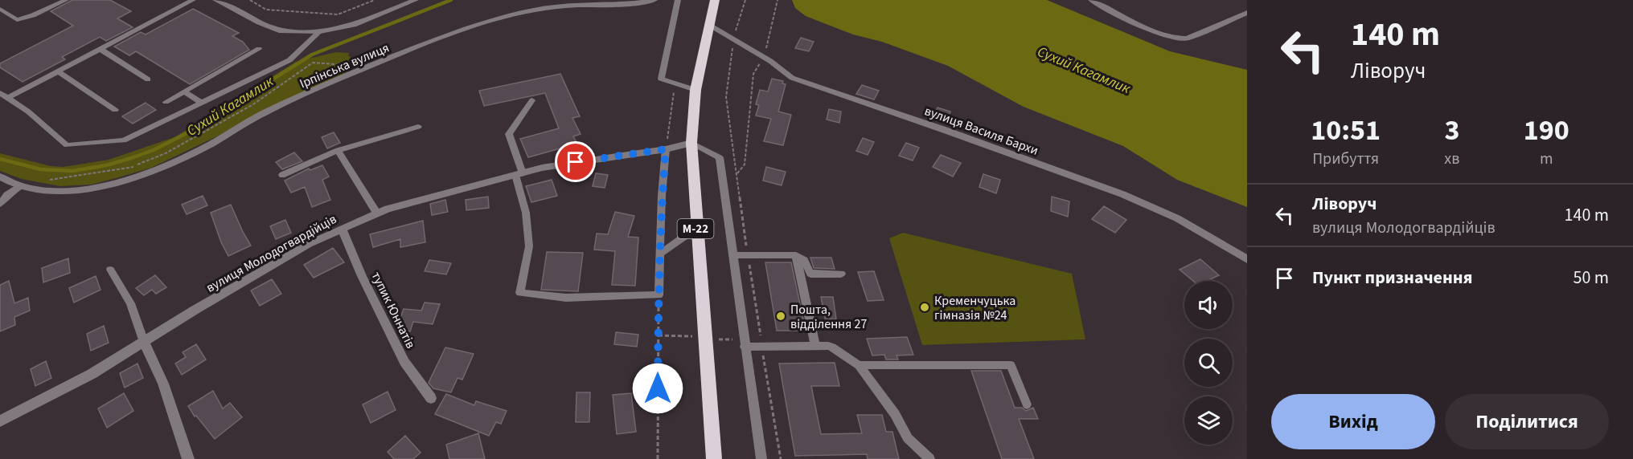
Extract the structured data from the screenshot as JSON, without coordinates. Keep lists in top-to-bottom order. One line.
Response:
{"streets":{"highway":["М-22"],"street":["Ірпінська вулиця","вулиця Василя Бархи","вулиця Молодогвардійців","тупик Юннатів"]},"crossings":[["вулиця Василя Бархи","М-22"],["М-22","вулиця Молодогвардійців"],["вулиця Молодогвардійців","тупик Юннатів"]],"water":["Сухий Кагамлик"],"places":["Кременчуцька гімназія №24","Пошта, відділення 27"],"page":{"turn":["140 m","Ліворуч"],"eta":["10:51","Прибуття","3","хв","190","m"],"list":[{"name":"Ліворуч","note":"вулиця Молодогвардійців","value":"140 m"},{"name":"Пункт призначення","value":"50 m"}],"buttons":["Вихід","Поділитися"]}}
